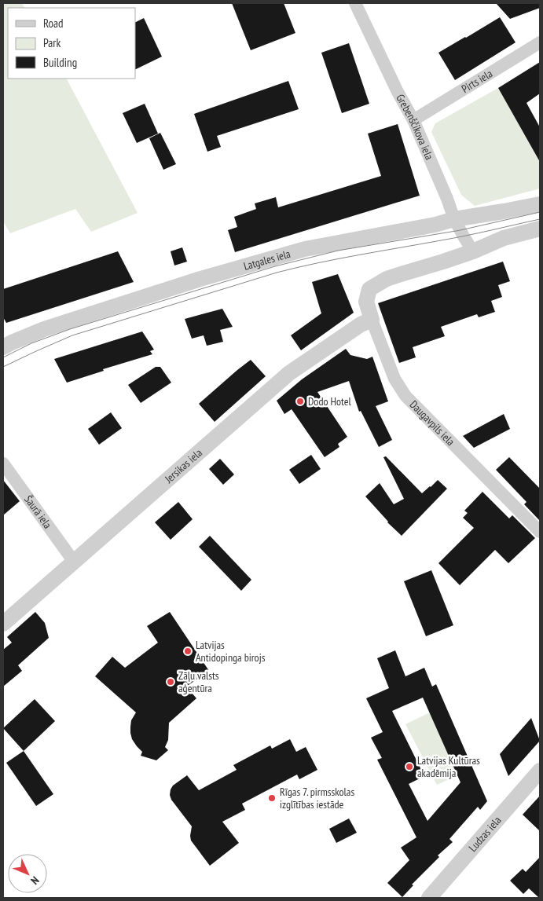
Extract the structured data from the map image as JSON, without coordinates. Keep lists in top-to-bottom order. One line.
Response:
{"streets":{"street":["Pirts iela","Grebenščikova iela","Latgales iela","Daugavpils iela","Jersikas iela","Šaurā iela","Ludzas iela"]},"crossings":[["Pirts iela","Grebenščikova iela"],["Grebenščikova iela","Latgales iela"],["Grebenščikova iela","Daugavpils iela"],["Daugavpils iela","Jersikas iela"],["Jersikas iela","Šaurā iela"]],"places":["Dodo Hotel","Latvijas Antidopinga birojs","Zāļu valsts aģentūra","Latvijas Kultūras akadēmija","Rīgas 7. pirmsskolas izglītības iestāde"],"legend":["Road","Park","Building"],"north":"bottom right"}
